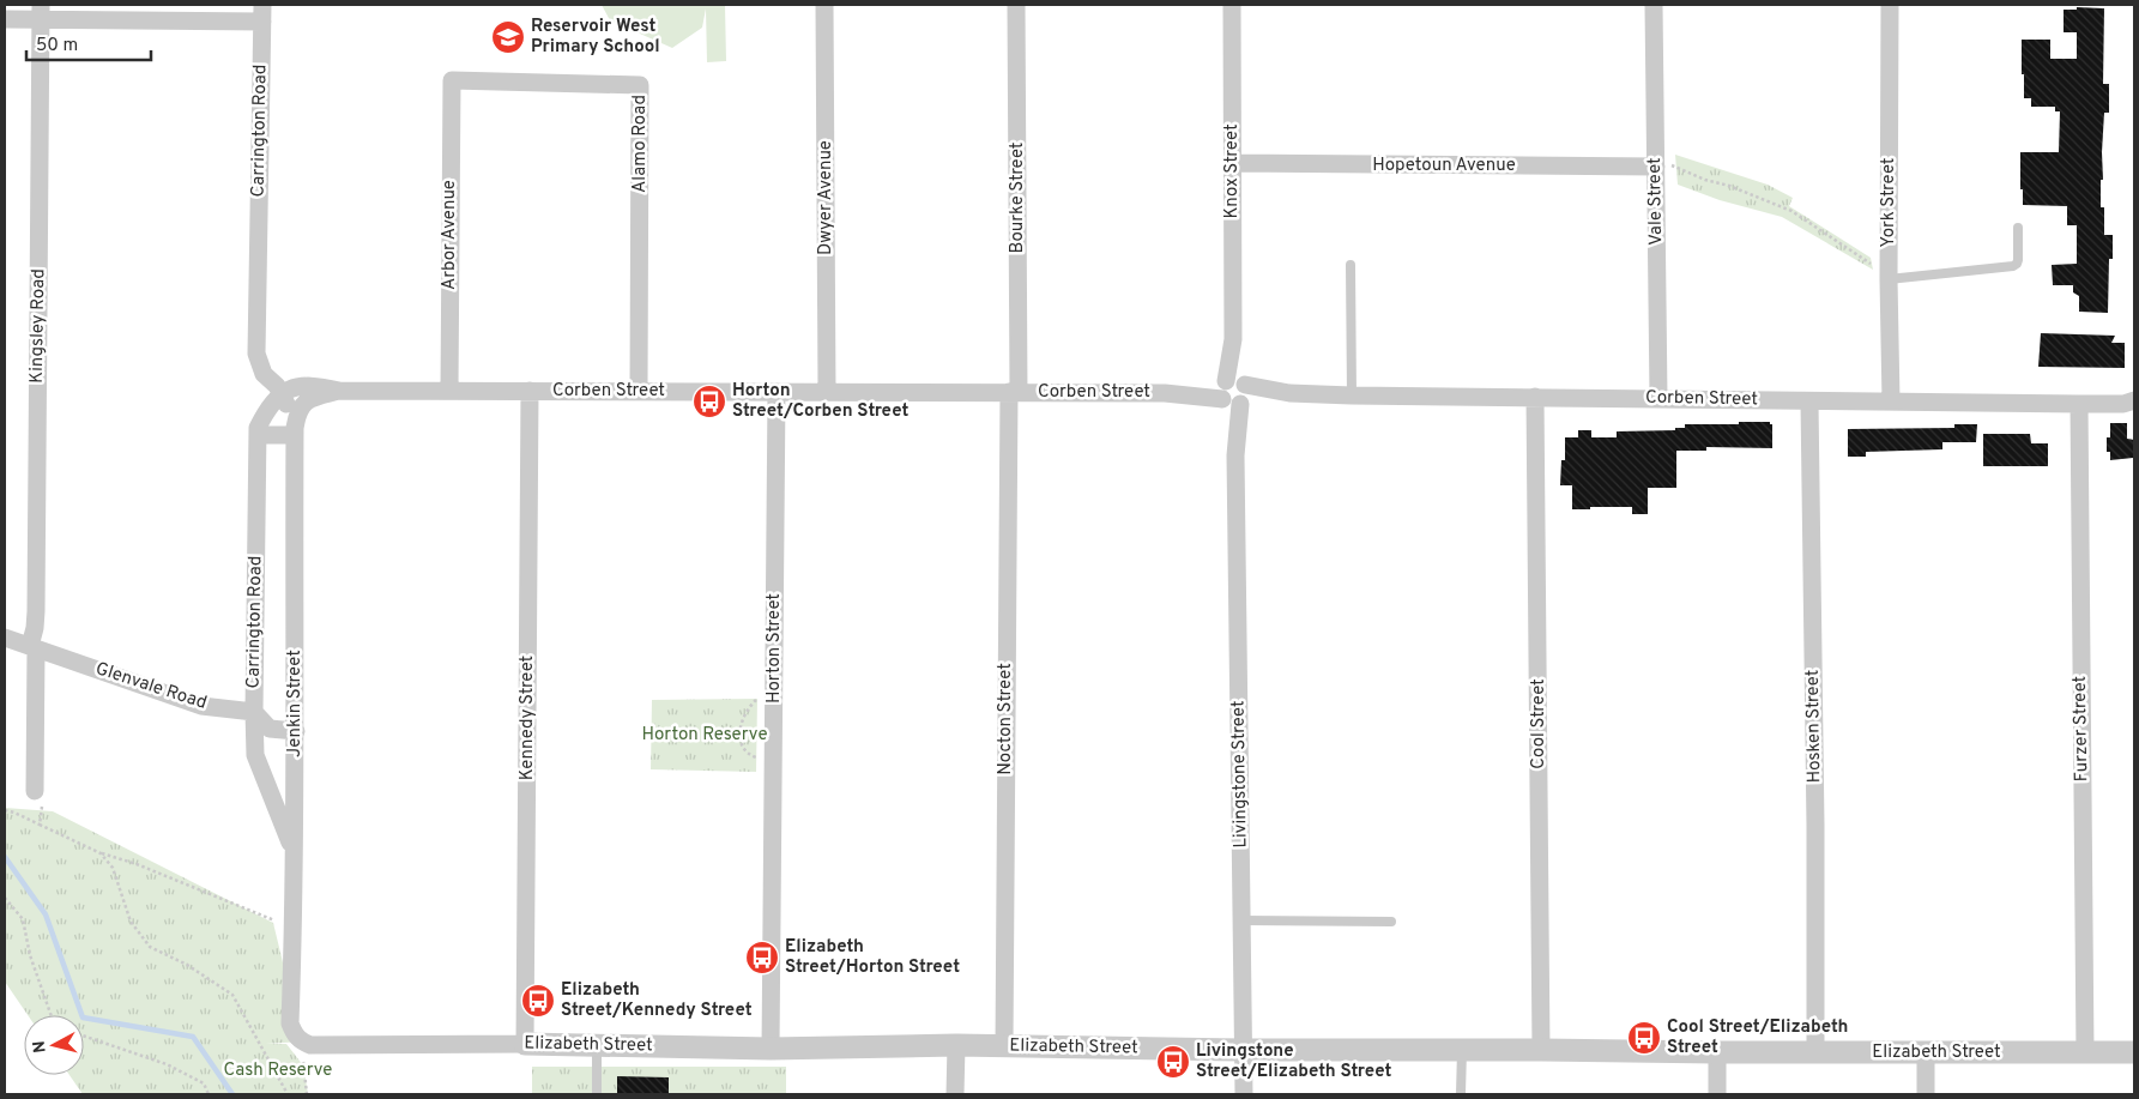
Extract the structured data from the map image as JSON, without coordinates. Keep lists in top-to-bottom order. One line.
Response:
{"streets":{"street":["Carrington Road","Alamo Road","Hopetoun Avenue","Knox Street","Dwyer Avenue","Bourke Street","Vale Street","York Street","Arbor Avenue","Kingsley Road","Corben Street","Horton Street","Glenvale Road","Jenkin Street","Kennedy Street","Nocton Street","Cool Street","Hosken Street","Furzer Street","Livingstone Street","Elizabeth Street"]},"crossings":[["Carrington Road","Glenvale Road"],["Carrington Road","Jenkin Street"],["Alamo Road","Arbor Avenue"],["Alamo Road","Corben Street"],["Hopetoun Avenue","Knox Street"],["Hopetoun Avenue","Vale Street"],["Knox Street","Corben Street"],["Knox Street","Livingstone Street"],["Dwyer Avenue","Corben Street"],["Bourke Street","Corben Street"],["Bourke Street","Nocton Street"],["Vale Street","Corben Street"],["York Street","Corben Street"],["Arbor Avenue","Corben Street"],["Kingsley Road","Glenvale Road"],["Corben Street","Horton Street"],["Corben Street","Jenkin Street"],["Corben Street","Kennedy Street"],["Corben Street","Nocton Street"],["Corben Street","Cool Street"],["Corben Street","Hosken Street"],["Corben Street","Furzer Street"],["Corben Street","Livingstone Street"],["Horton Street","Elizabeth Street"],["Jenkin Street","Elizabeth Street"],["Kennedy Street","Elizabeth Street"],["Nocton Street","Elizabeth Street"],["Cool Street","Elizabeth Street"],["Hosken Street","Elizabeth Street"],["Furzer Street","Elizabeth Street"],["Livingstone Street","Elizabeth Street"]],"parks":["Horton Reserve","Cash Reserve"],"places":{"school or university":["Reservoir West Primary School"],"bus stop":["Horton Street/Corben Street","Elizabeth Street/Horton Street","Elizabeth Street/Kennedy Street","Cool Street/Elizabeth Street","Livingstone Street/Elizabeth Street"]},"scale_bar":"50 m","north":"left"}
